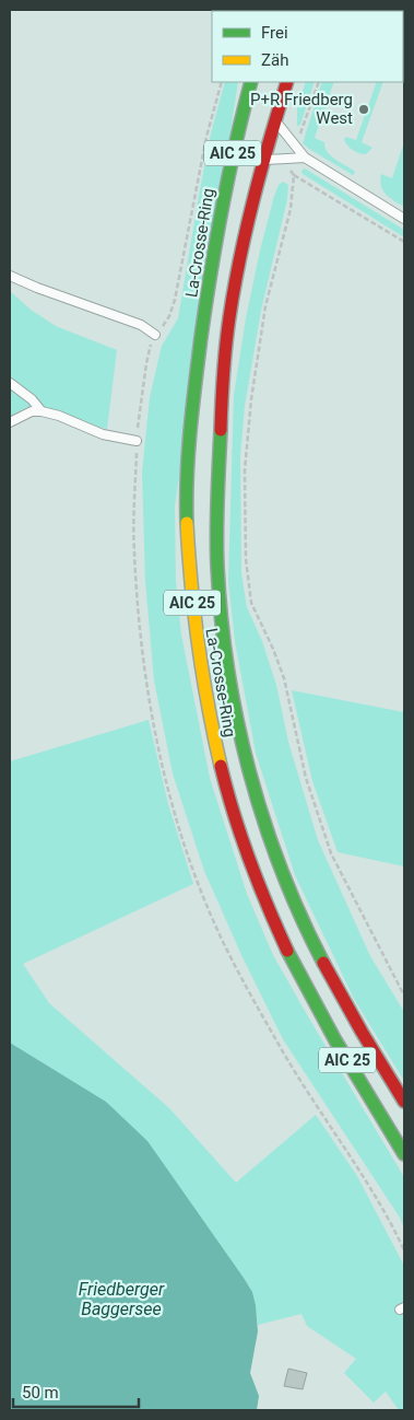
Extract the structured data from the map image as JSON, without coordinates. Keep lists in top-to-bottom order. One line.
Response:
{"streets":{"main road":["AIC 25","La-Crosse-Ring"]},"water":["Friedberger Baggersee"],"places":["P+R Friedberg West"],"legend":["Frei","Zäh"],"scale_bar":"50 m"}
